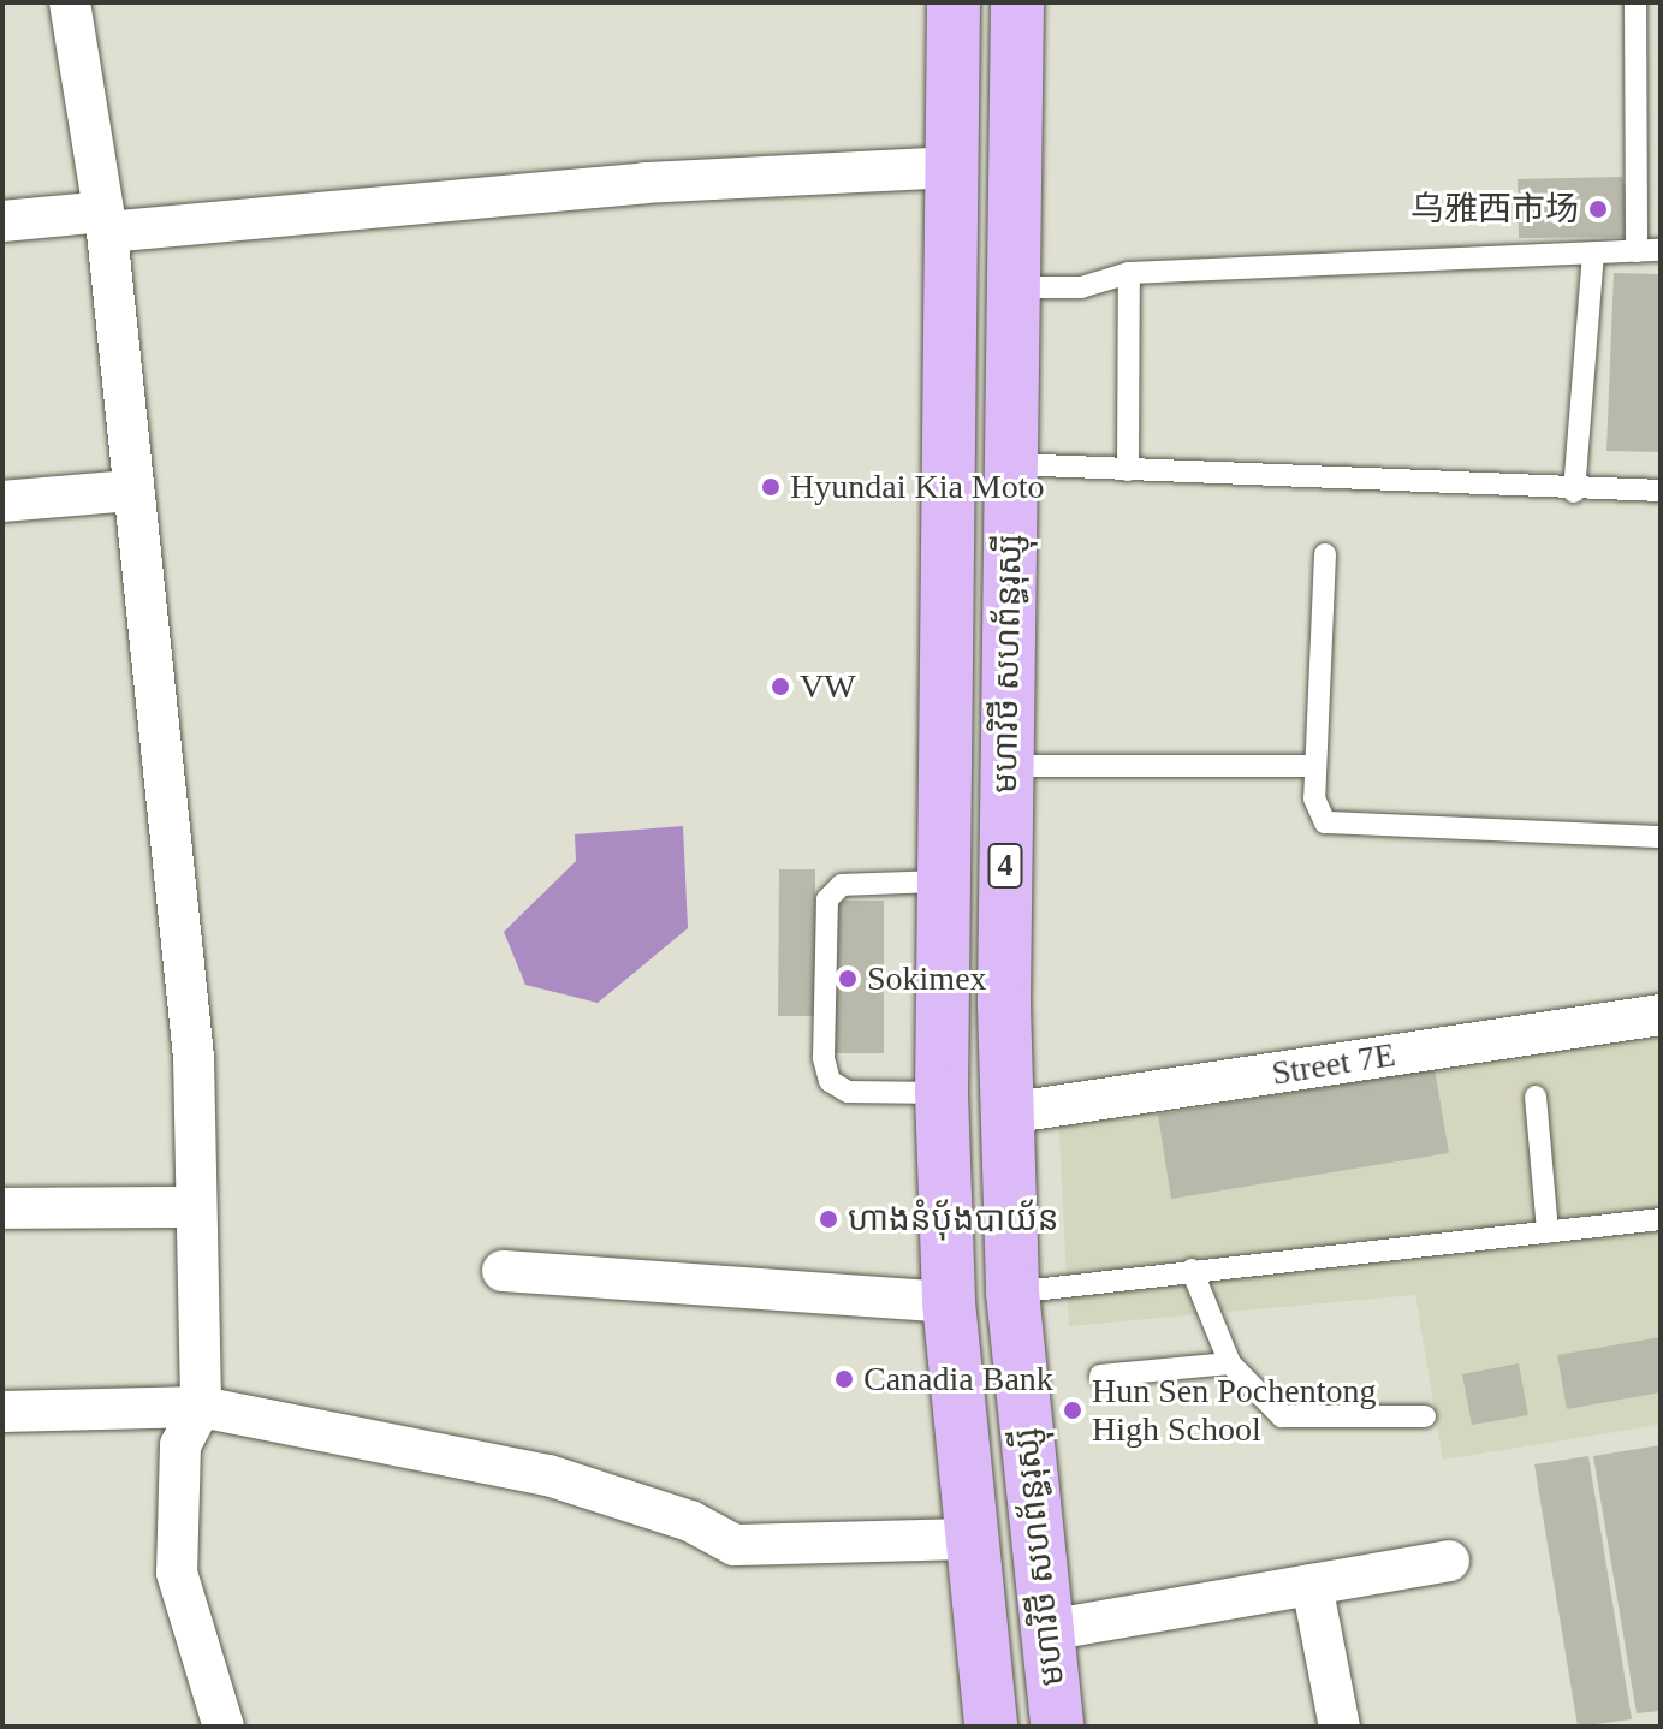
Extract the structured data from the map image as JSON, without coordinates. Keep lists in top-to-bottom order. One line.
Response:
{"streets":{"highway":["មហាវិថី សហព័ន្ធរុស្ស៊ី","4"],"street":["Street 7E"]},"crossings":[["មហាវិថី សហព័ន្ធរុស្ស៊ី","Street 7E"]],"places":["乌雅西市场","Hyundai Kia Moto","VW","Sokimex","ហាងនំបុ័ងបាយ័ន","Canadia Bank","Hun Sen Pochentong High School"]}
